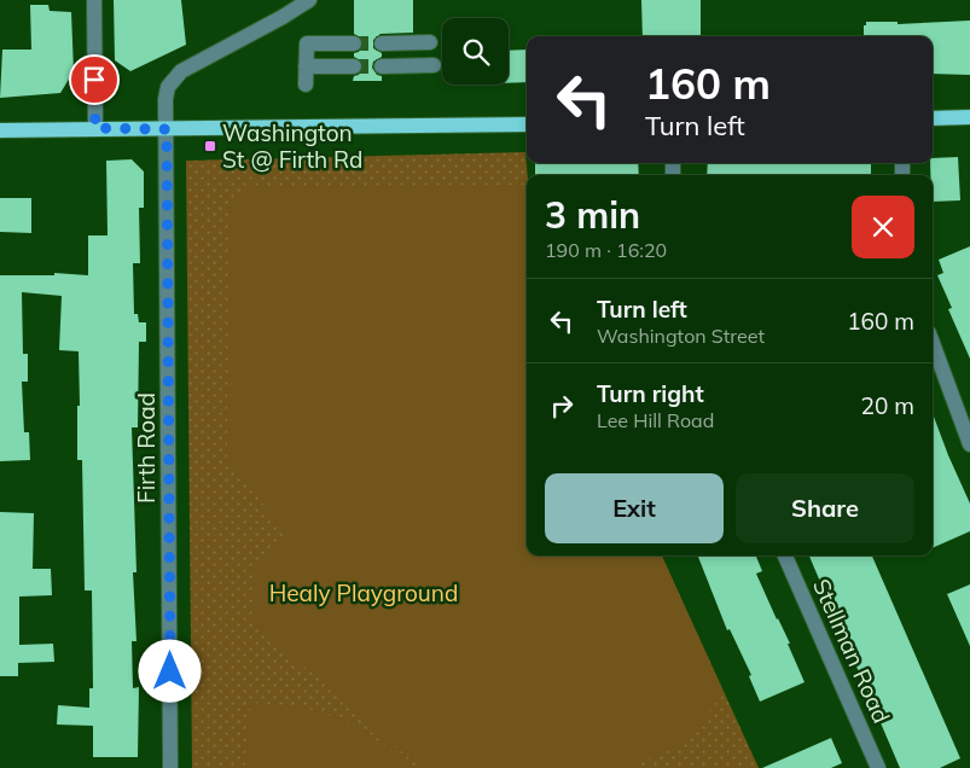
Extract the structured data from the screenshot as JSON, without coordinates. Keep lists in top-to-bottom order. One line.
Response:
{"streets":{"street":["Firth Road","Stellman Road"]},"parks":["Healy Playground"],"places":{"transit":["Washington St @ Firth Rd"]},"page":{"turn":["160 m","Turn left"],"heading":["3 min","190 m · 16:20"],"list":[{"name":"Turn left","note":"Washington Street","value":"160 m"},{"name":"Turn right","note":"Lee Hill Road","value":"20 m"}],"buttons":["Exit","Share"]}}
